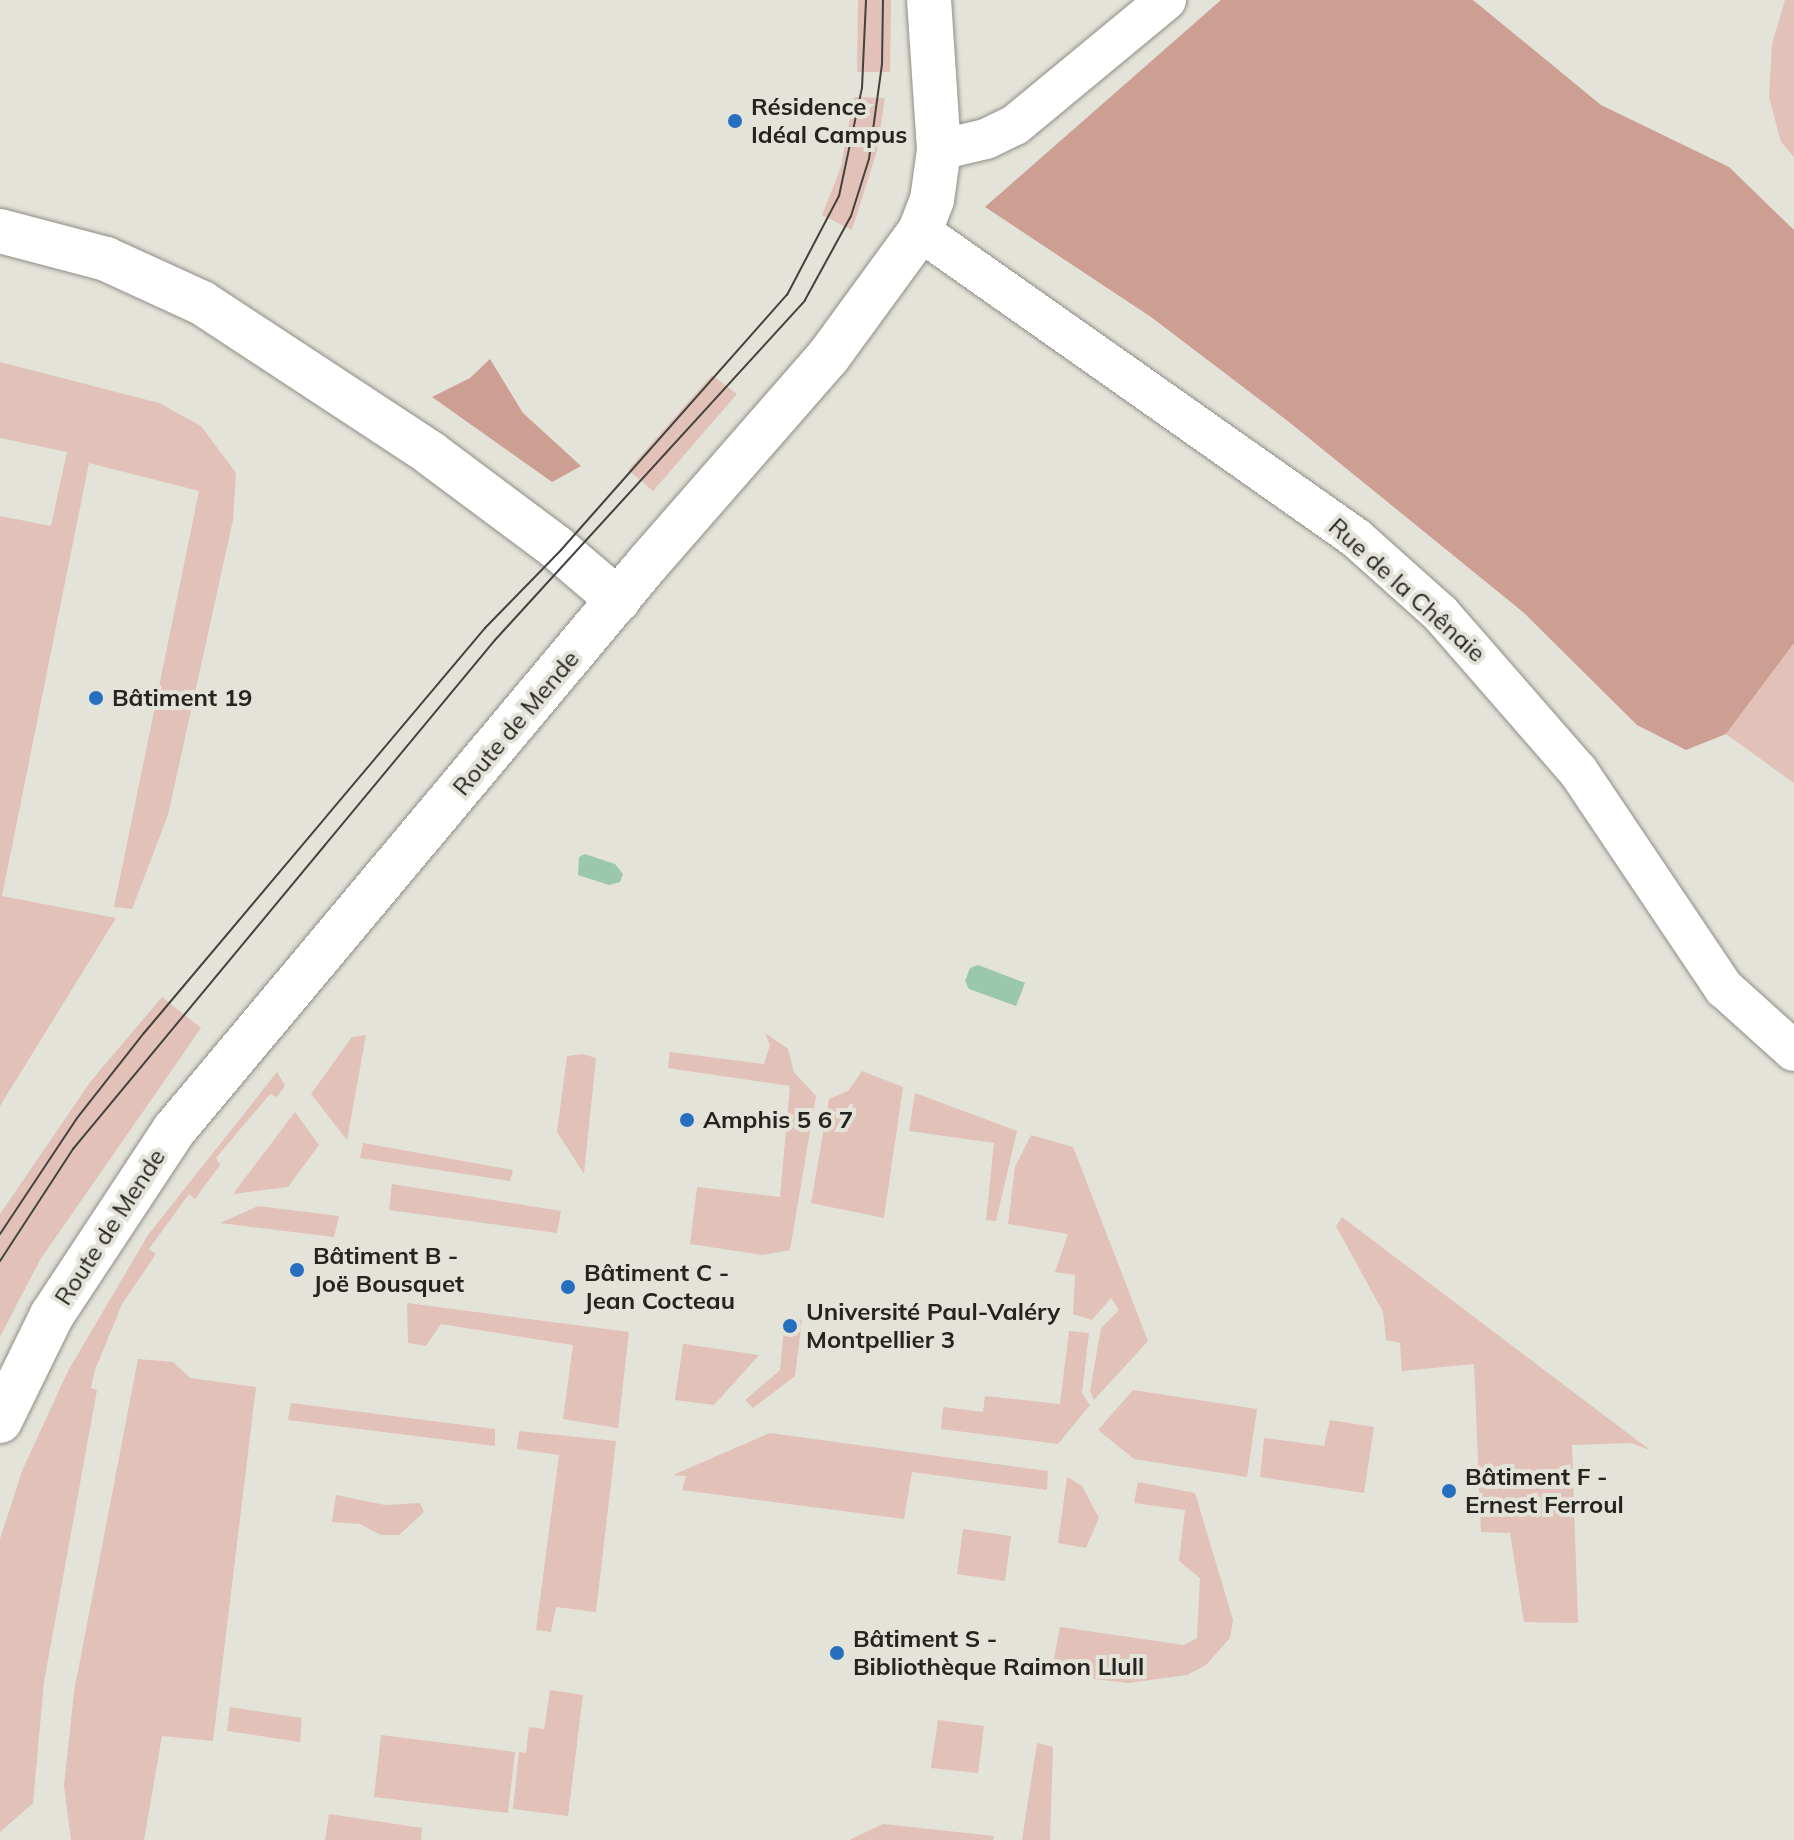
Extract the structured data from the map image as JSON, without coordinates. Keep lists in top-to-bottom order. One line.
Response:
{"streets":{"main road":["Route de Mende"],"street":["Rue de la Chênaie"]},"crossings":[["Rue de la Chênaie","Route de Mende"]],"places":["Résidence Idéal Campus","Bâtiment 19","Amphis 5 6 7","Bâtiment B - Joë Bousquet","Bâtiment C - Jean Cocteau","Université Paul-Valéry Montpellier 3","Bâtiment F - Ernest Ferroul","Bâtiment S - Bibliothèque Raimon Llull"]}
